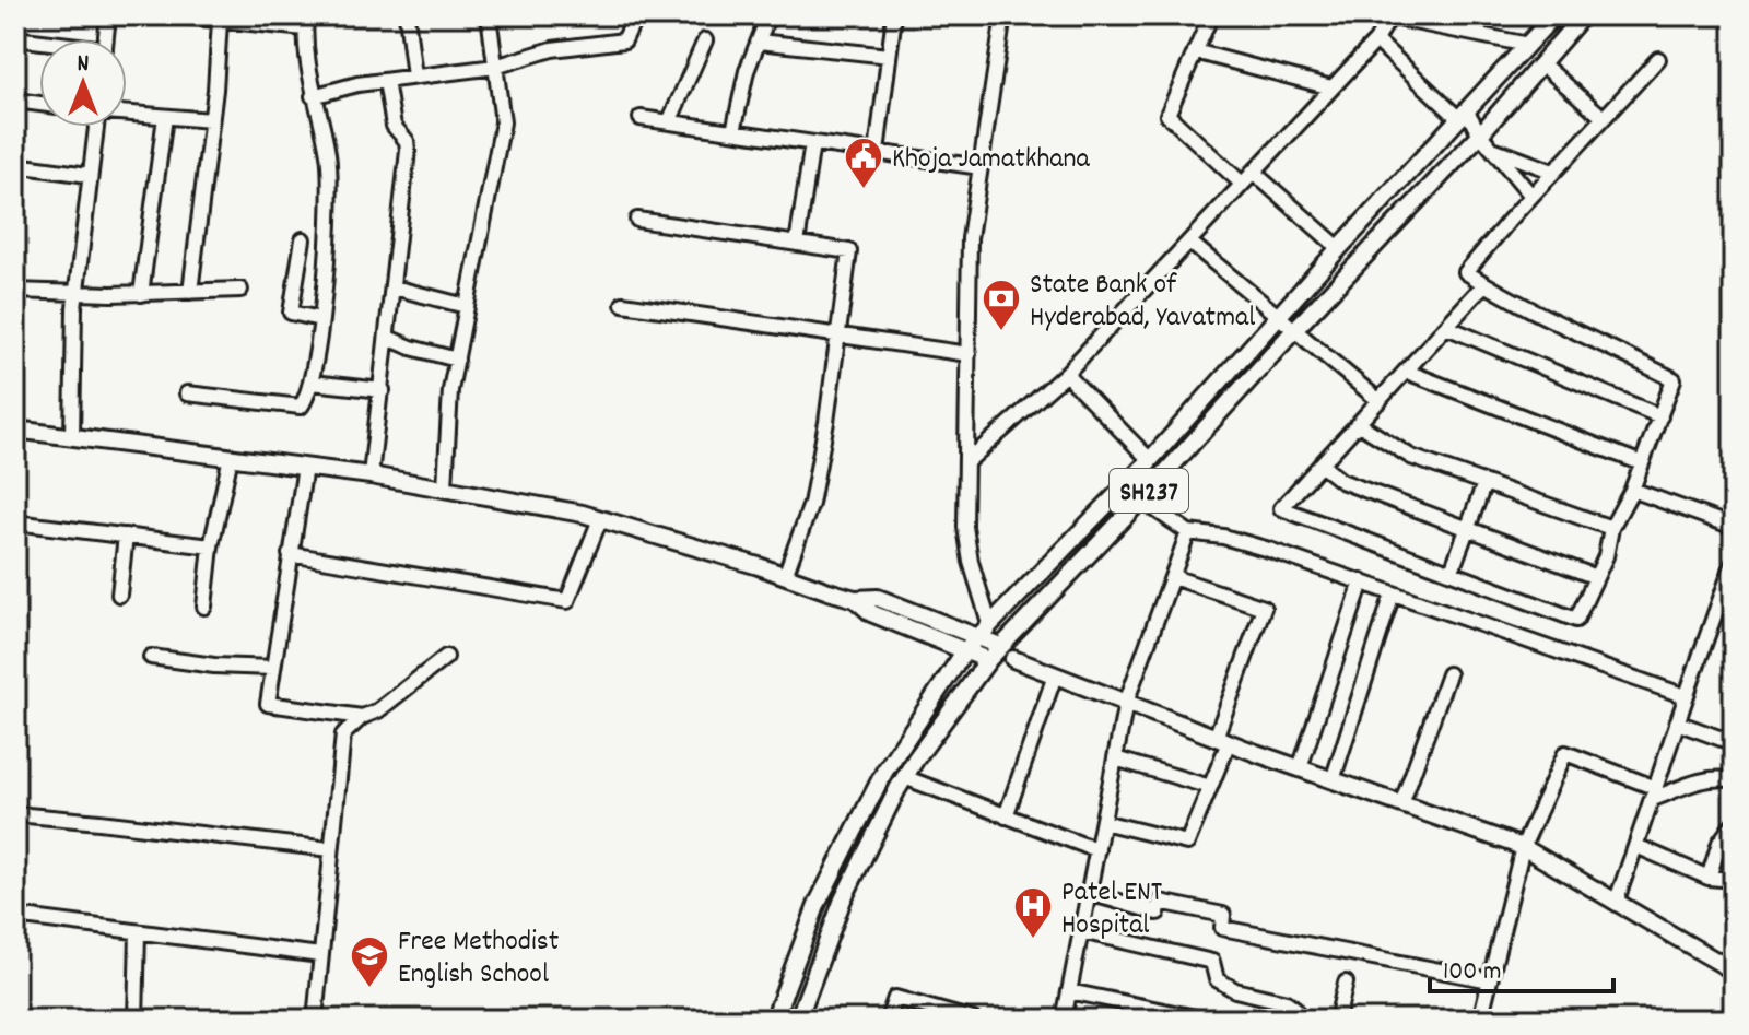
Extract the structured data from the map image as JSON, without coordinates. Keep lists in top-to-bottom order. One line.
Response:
{"streets":{"main road":["SH237"]},"places":{"public building":["Khoja Jamatkhana"],"bank":["State Bank of Hyderabad, Yavatmal"],"hospital":["Patel ENT Hospital"],"school or university":["Free Methodist English School"]},"scale_bar":"100 m","north":"top"}
